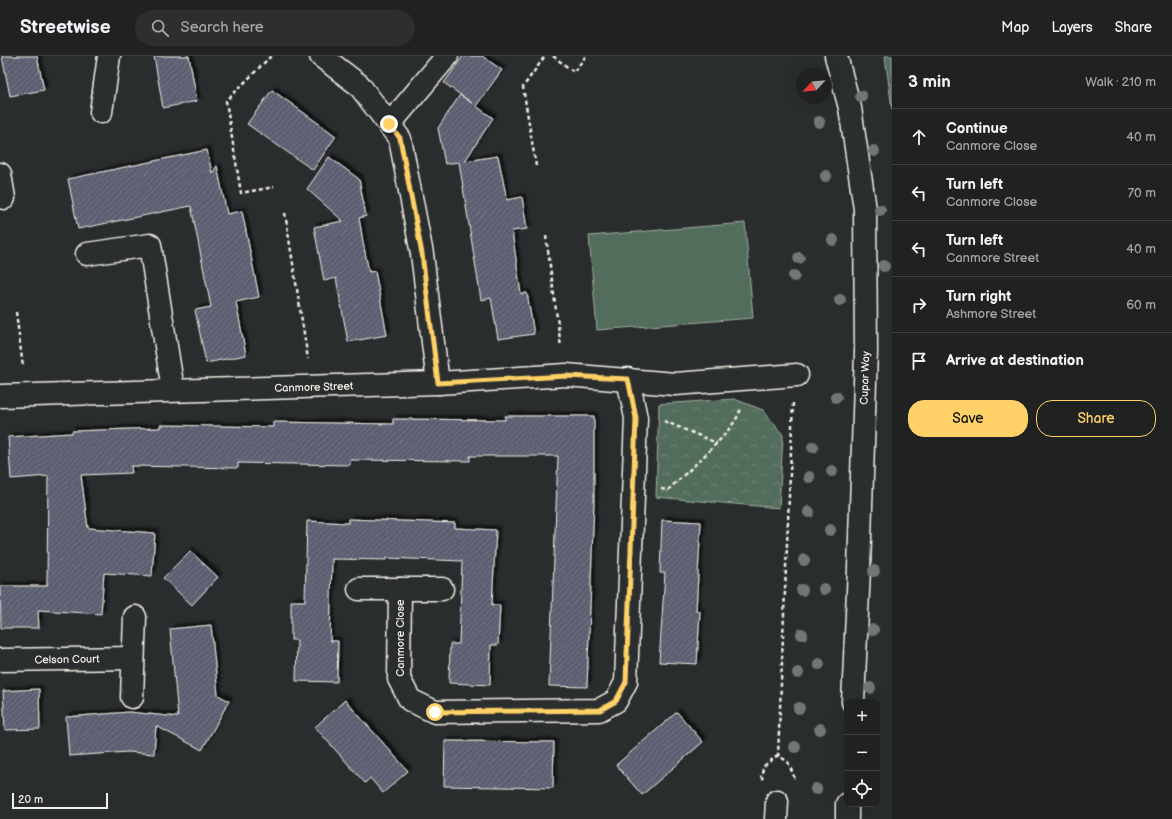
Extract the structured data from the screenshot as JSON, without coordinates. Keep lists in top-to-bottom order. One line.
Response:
{"streets":{"street":["Cupar Way","Canmore Street","Canmore Close","Celson Court"]},"crossings":[["Canmore Street","Canmore Close"]],"scale_bar":"20 m","north":"bottom left","page":{"header":"Streetwise","search":"Search here","nav":["Map","Layers","Share"],"heading":["3 min","Walk · 210 m"],"list":[["Continue","Canmore Close","40 m"],["Turn left","Canmore Close","70 m"],["Turn left","Canmore Street","40 m"],["Turn right","Ashmore Street","60 m"],"Arrive at destination"],"buttons":["Save","Share"],"map_buttons":["+","−"],"scale":"20 m"}}
